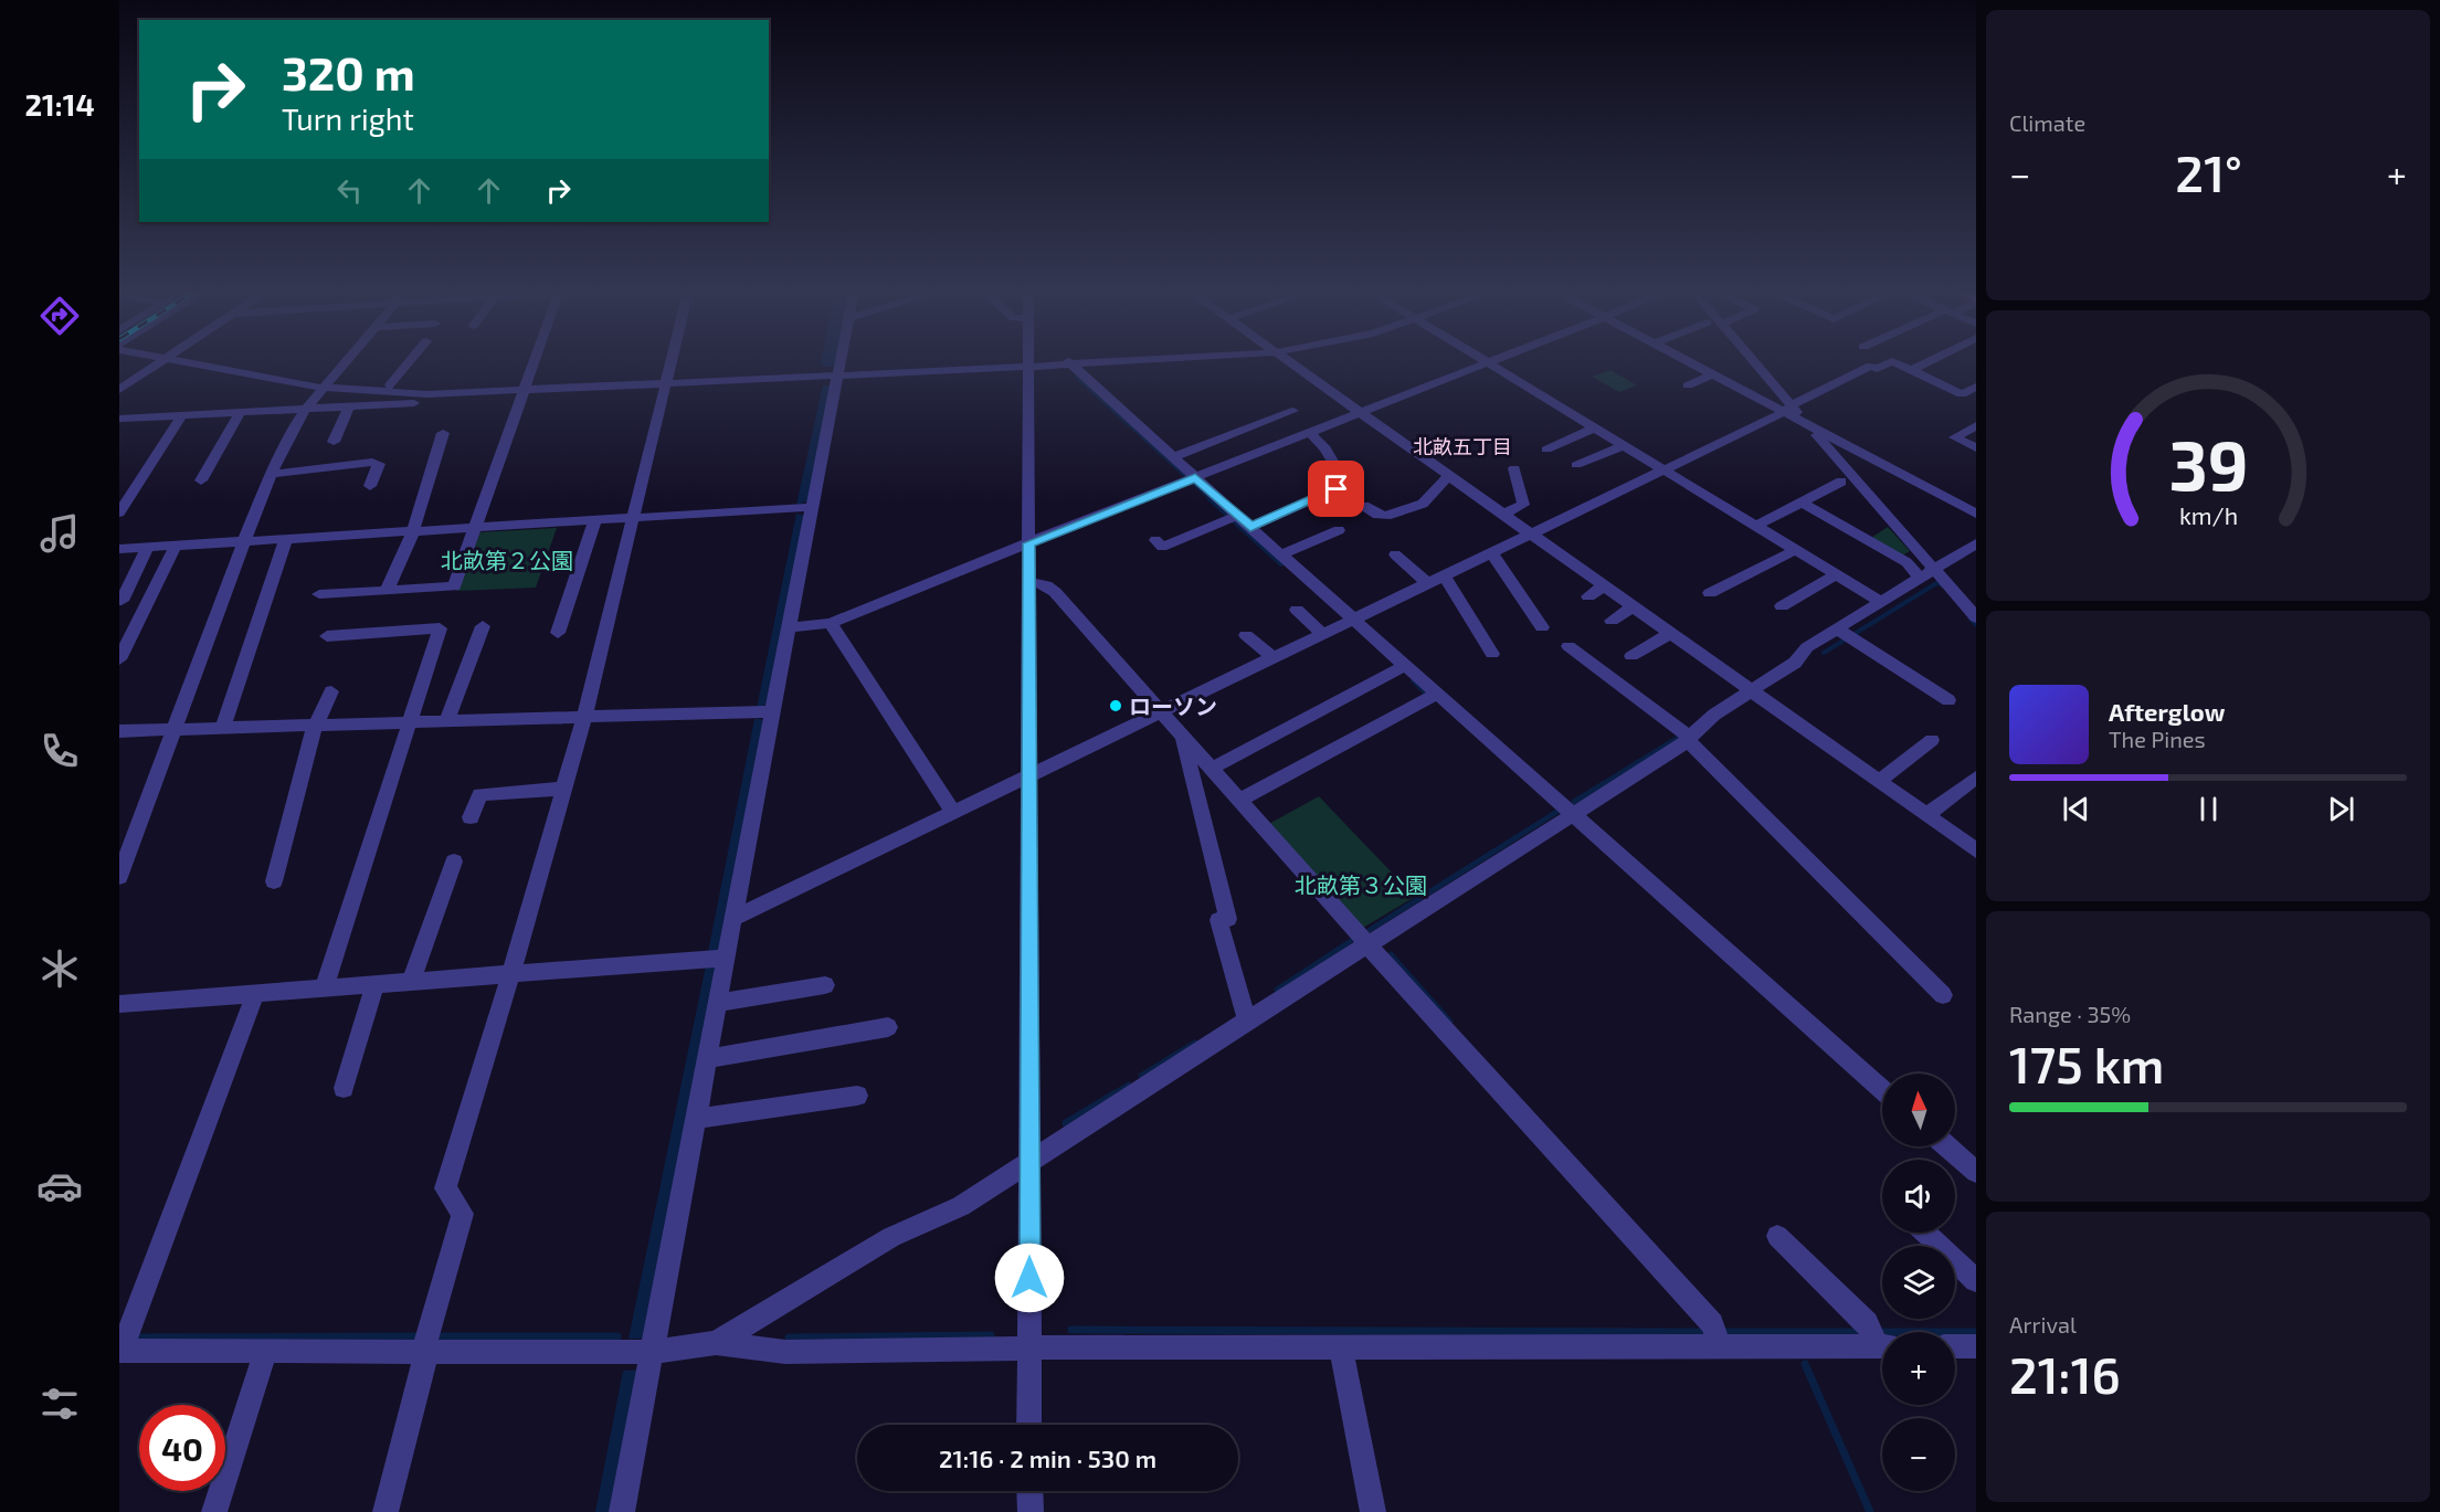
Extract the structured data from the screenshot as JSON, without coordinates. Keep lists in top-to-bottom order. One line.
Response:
{"districts":["北畝五丁目"],"parks":["北畝第２公園","北畝第３公園"],"places":["ローソン"],"north":"top","page":{"tabs":"21:14","tile":["Climate",["Range · 35%","175 km"],["Arrival","21:16"]],"turn":["320 m","Turn right"],"heat":["−","21°","+"],"song":["Afterglow","The Pines"],"map_buttons":["+","−"],"limit":"40","trip":"21:16 · 2 min · 530 m","gauge":["39","km/h"]}}
